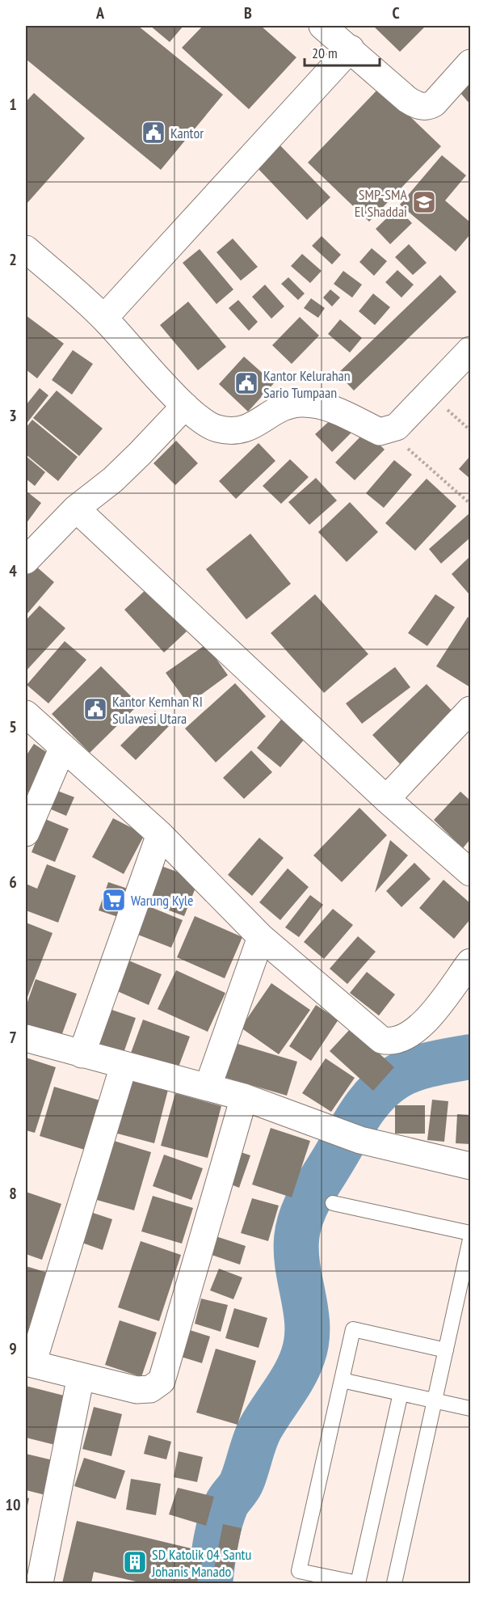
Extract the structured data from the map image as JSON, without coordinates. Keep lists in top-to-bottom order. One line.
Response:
{"places":{"public building":["Kantor","Kantor Kelurahan Sario Tumpaan","Kantor Kemhan RI Sulawesi Utara"],"school or university":["SMP-SMA El Shaddai"],"supermarket":["Warung Kyle"],"building":["SD Katolik 04 Santu Johanis Manado"]},"scale_bar":"20 m","grid":{"columns":["A","B","C"],"rows":["1","2","3","4","5","6","7","8","9","10"]}}
